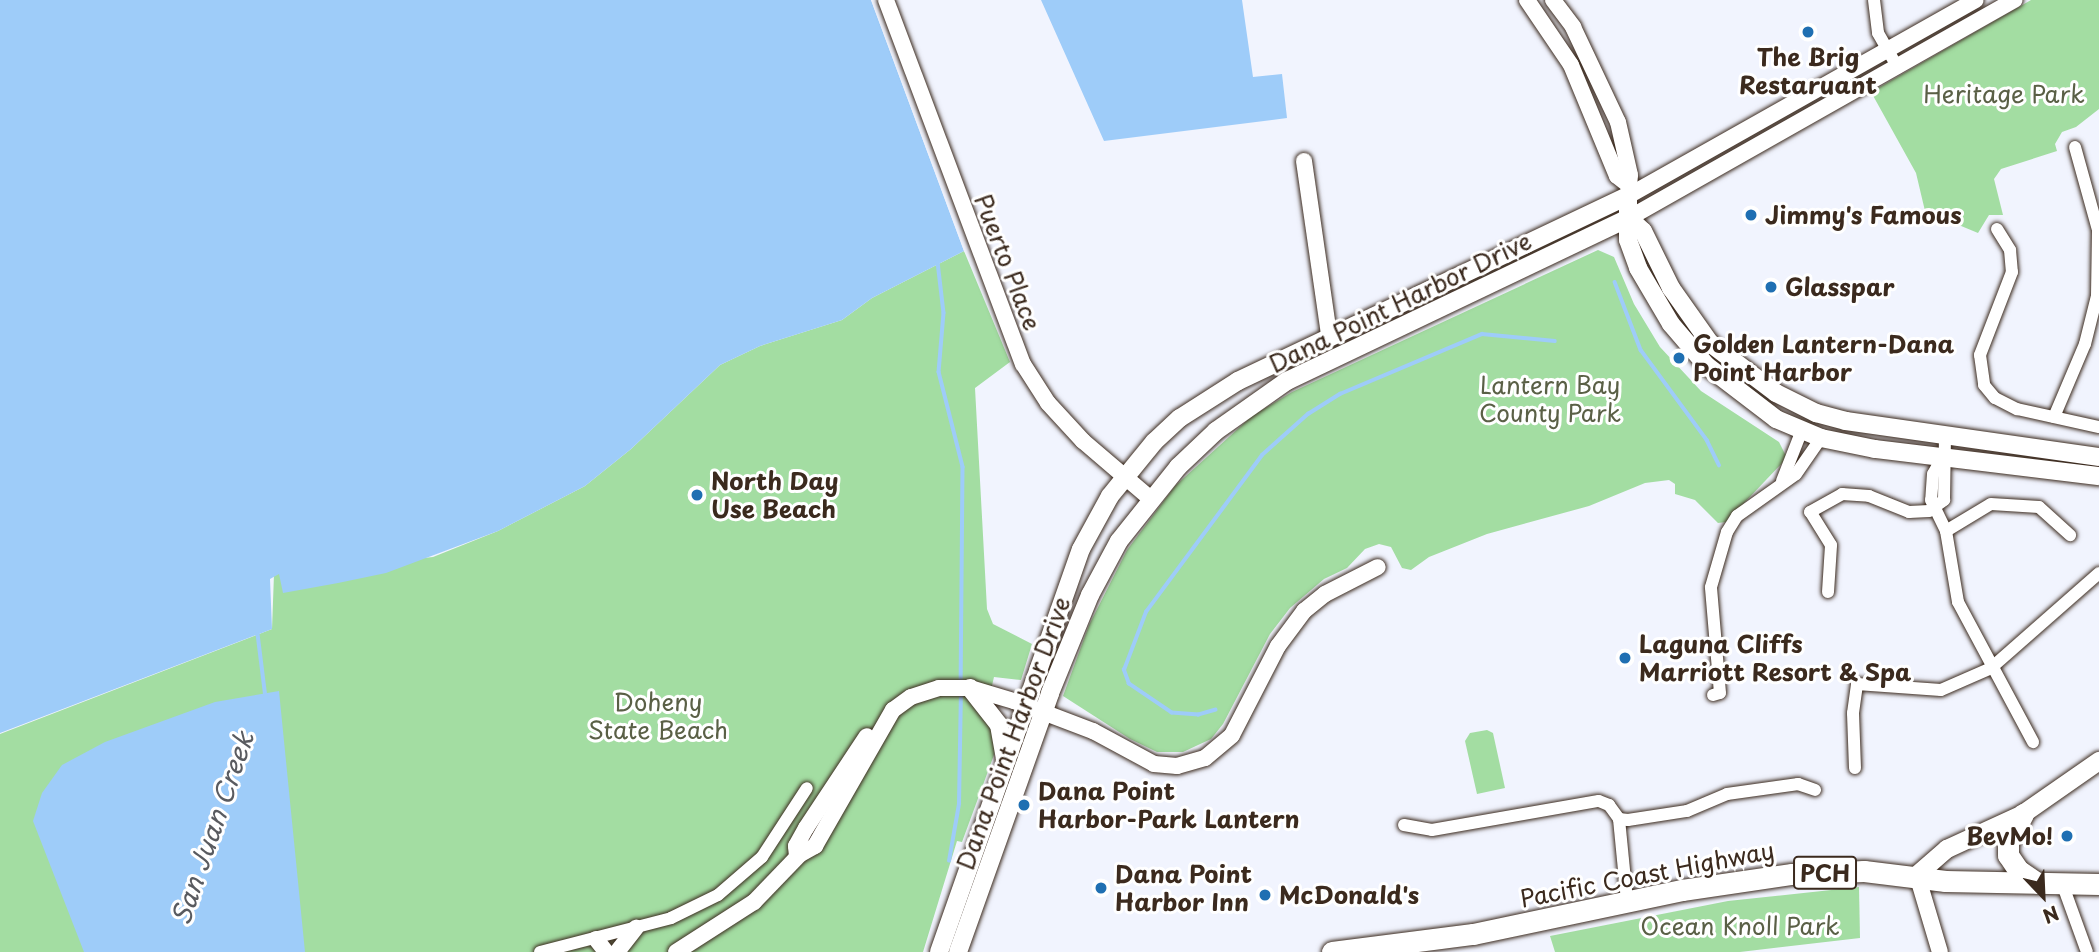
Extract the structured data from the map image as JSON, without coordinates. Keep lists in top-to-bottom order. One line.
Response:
{"streets":{"highway":["PCH","Pacific Coast Highway"],"main road":["Dana Point Harbor Drive"],"street":["Puerto Place"]},"crossings":[["Puerto Place","Dana Point Harbor Drive"]],"water":["San Juan Creek"],"parks":["Heritage Park","Lantern Bay County Park","Doheny State Beach","Ocean Knoll Park"],"places":["The Brig Restaruant","Jimmy's Famous","Glasspar","Golden Lantern-Dana Point Harbor","North Day Use Beach","Laguna Cliffs Marriott Resort & Spa","Dana Point Harbor-Park Lantern","BevMo!","Dana Point Harbor Inn","McDonald's"],"north":"bottom right"}
